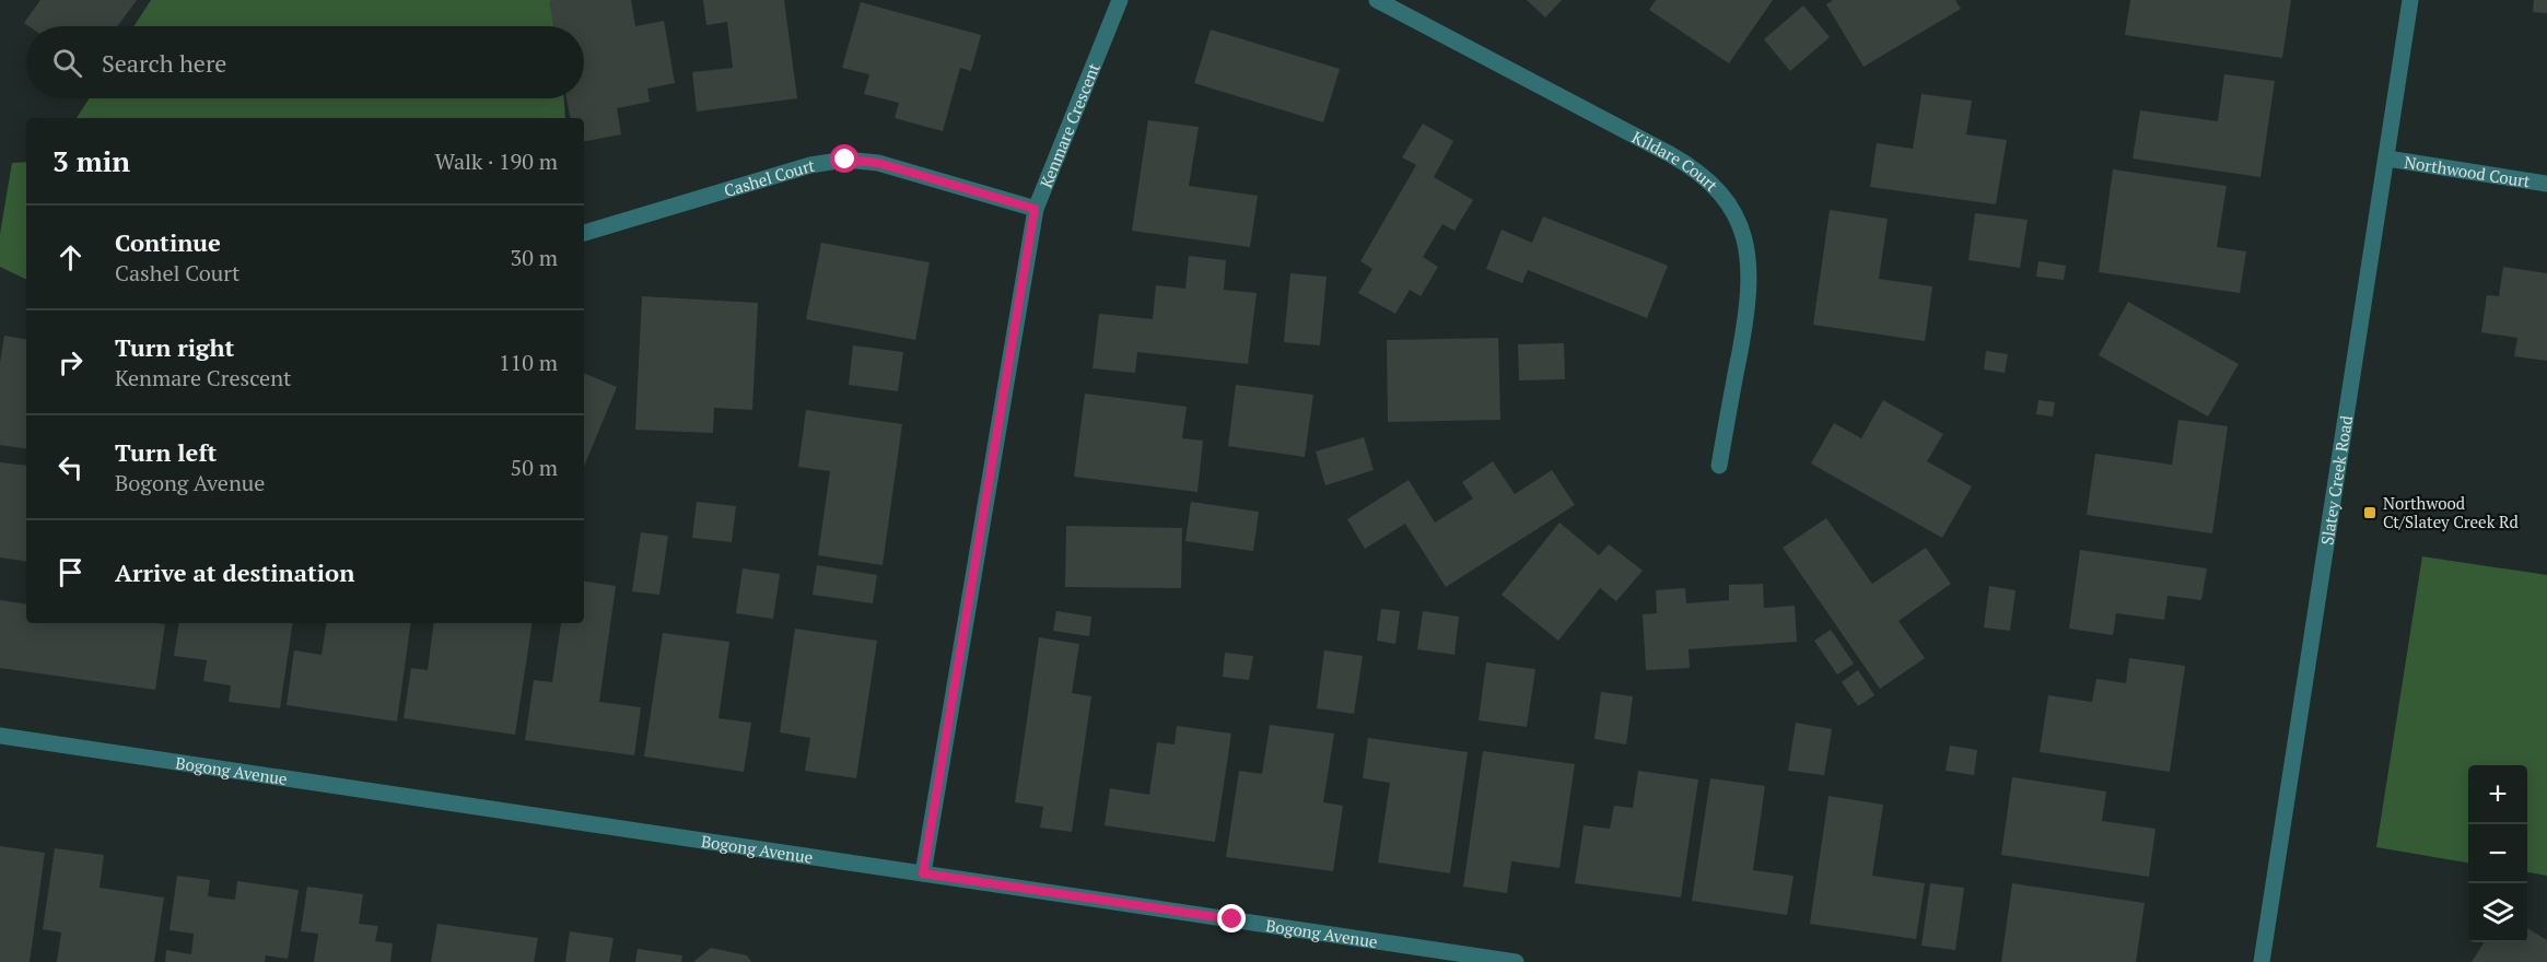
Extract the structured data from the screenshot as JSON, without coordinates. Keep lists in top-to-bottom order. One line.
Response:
{"streets":{"street":["Kenmare Crescent","Kildare Court","Northwood Court","Cashel Court","Slatey Creek Road","Bogong Avenue"]},"crossings":[["Kenmare Crescent","Cashel Court"],["Kenmare Crescent","Bogong Avenue"],["Northwood Court","Slatey Creek Road"]],"places":{"transit":["Northwood Ct/Slatey Creek Rd"]},"page":{"search":"Search here","heading":["3 min","Walk · 190 m"],"list":[["Continue","Cashel Court","30 m"],["Turn right","Kenmare Crescent","110 m"],["Turn left","Bogong Avenue","50 m"],"Arrive at destination"],"map_buttons":["+","−"]}}
